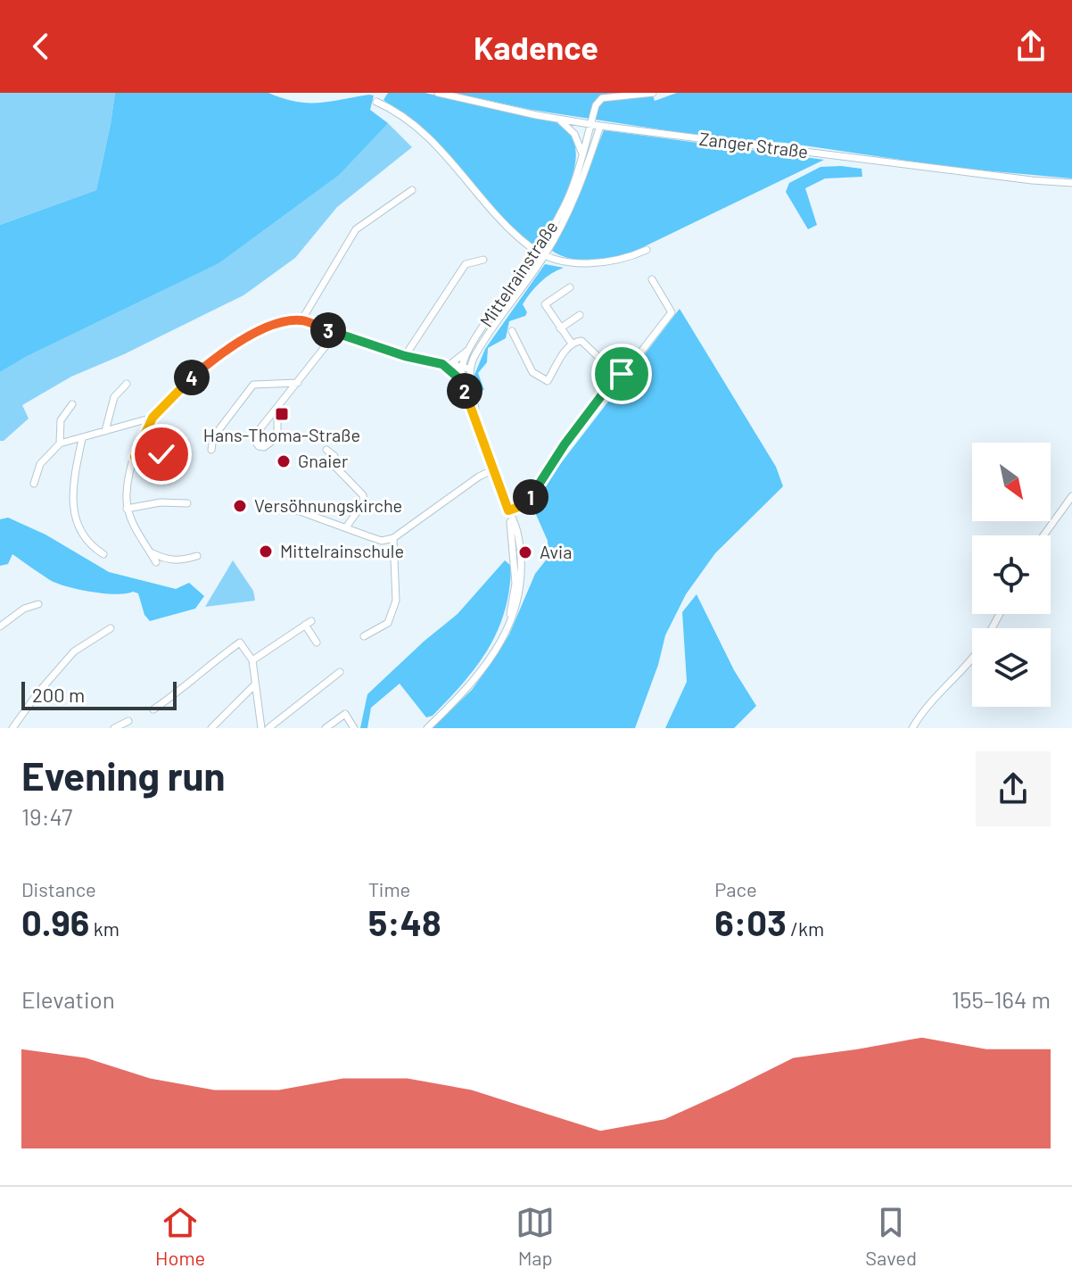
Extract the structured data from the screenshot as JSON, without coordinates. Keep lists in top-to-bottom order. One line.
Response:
{"streets":{"street":["Zanger Straße","Mittelrainstraße"]},"crossings":[["Zanger Straße","Mittelrainstraße"]],"places":{"transit":["Hans-Thoma-Straße"],"other":["Gnaier","Versöhnungskirche","Mittelrainschule","Avia"]},"scale_bar":"200 m","north":"bottom right","page":{"header":"Kadence","pins":["3","4","2","1"],"scale":"200 m","heading":["Evening run","19:47"],"stats":[["Distance","0.96 km"],["Time","5:48"],["Pace","6:03 /km"]],"chart":["Elevation","155–164 m"],"tabs":["Home","Map","Saved"]}}
